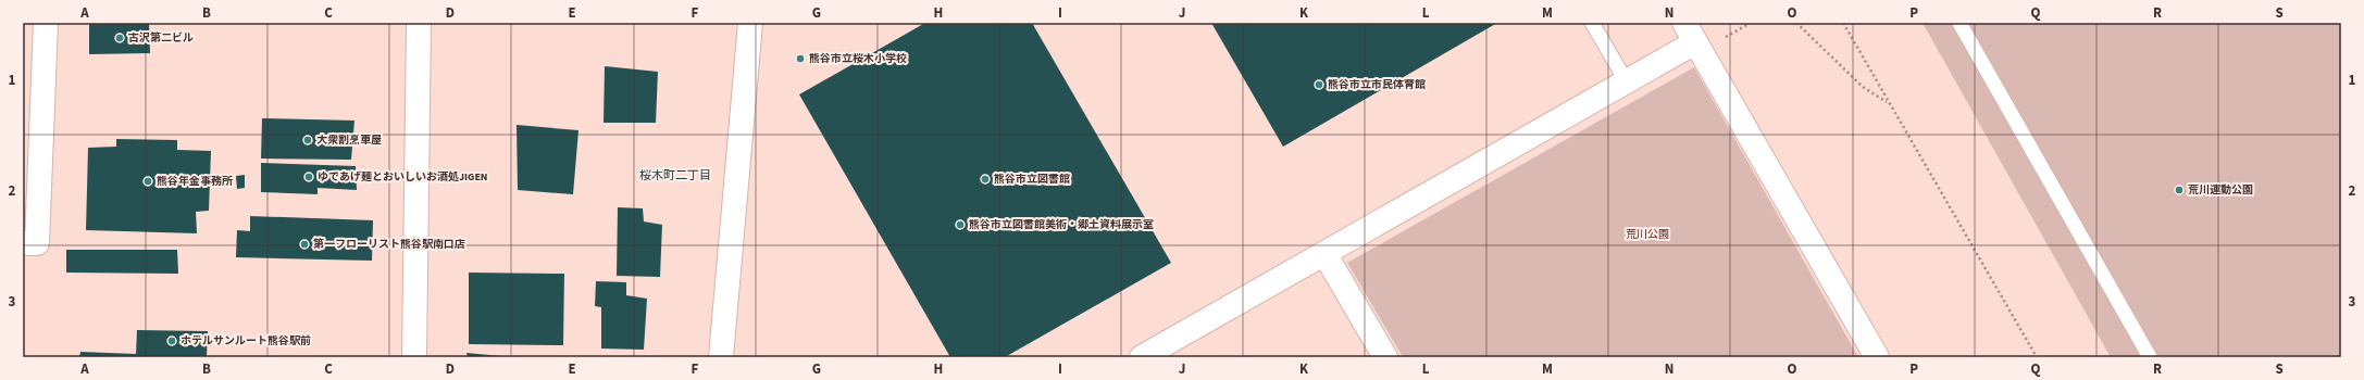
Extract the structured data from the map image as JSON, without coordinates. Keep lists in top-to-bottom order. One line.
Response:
{"districts":["桜木町二丁目"],"parks":["荒川公園"],"places":["古沢第二ビル","熊谷市立桜木小学校","熊谷市立市民体育館","大衆割烹車屋","ゆであげ麺とおいしいお酒処JIGEN","熊谷市立図書館","熊谷年金事務所","荒川運動公園","熊谷市立図書館美術・郷土資料展示室","第一フローリスト熊谷駅南口店","ホテルサンルート熊谷駅前"],"grid":{"columns":["A","B","C","D","E","F","G","H","I","J","K","L","M","N","O","P","Q","R","S"],"rows":["1","2","3"]}}
